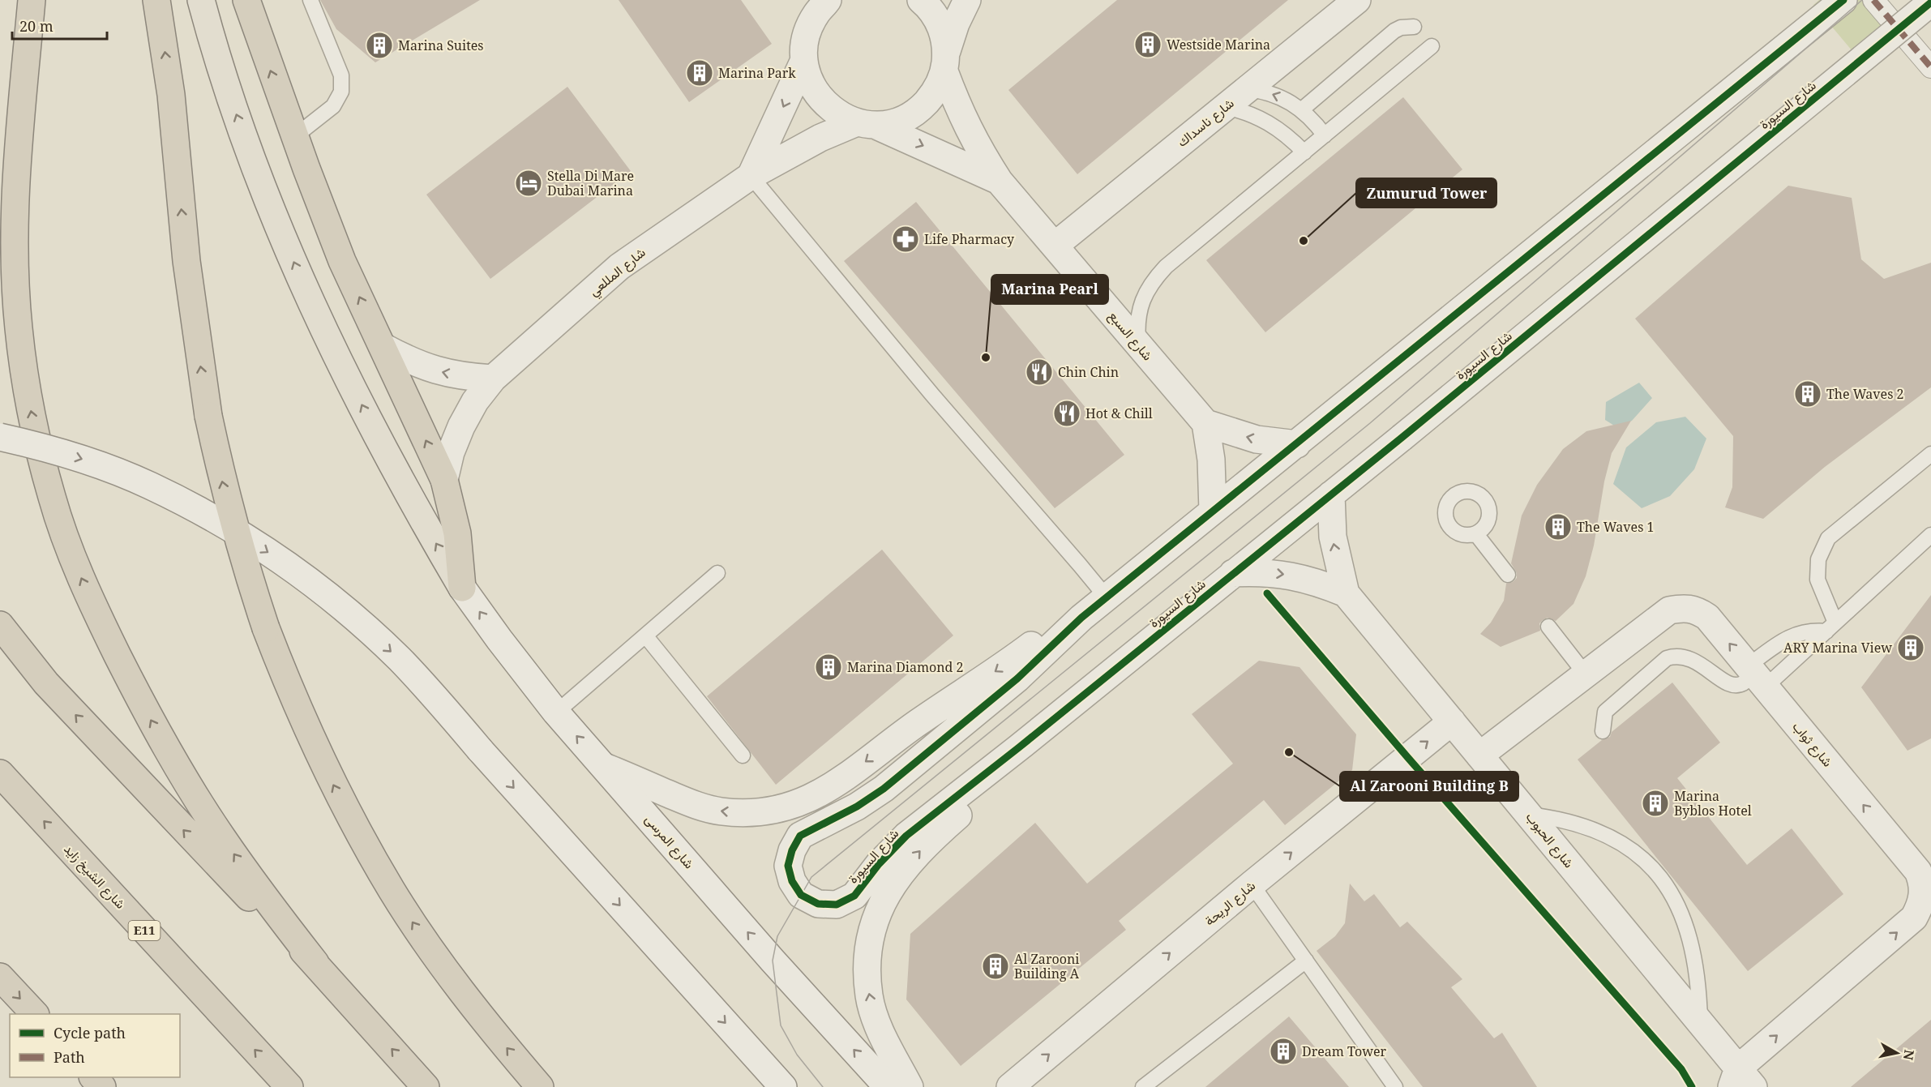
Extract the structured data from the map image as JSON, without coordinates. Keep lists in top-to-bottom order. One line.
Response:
{"streets":{"highway":["شارع الشيخ زايد","E11"],"street":["شارع السيورة","شارع ناسداك","شارع المللعي","شارع السبع","شارع ثواب","شارع الحبوب","شارع المرسى","شارع الريحة"]},"crossings":[["شارع السيورة","شارع الحبوب"],["شارع السيورة","شارع المرسى"],["شارع ناسداك","شارع السبع"],["شارع المللعي","شارع السبع"],["شارع ثواب","شارع الحبوب"],["شارع الحبوب","شارع الريحة"]],"one_way":["شارع الريحة"],"places":{"building":["Westside Marina","Marina Suites","Marina Park","The Waves 2","The Waves 1","ARY Marina View","Marina Diamond 2","Marina Byblos Hotel","Al Zarooni Building A","Dream Tower"],"hotel":["Stella Di Mare Dubai Marina"],"pharmacy":["Life Pharmacy"],"other":["Zumurud Tower","Marina Pearl","Al Zarooni Building B"],"restaurant":["Chin Chin","Hot & Chill"]},"legend":["Cycle path","Path"],"scale_bar":"20 m","north":"right"}
